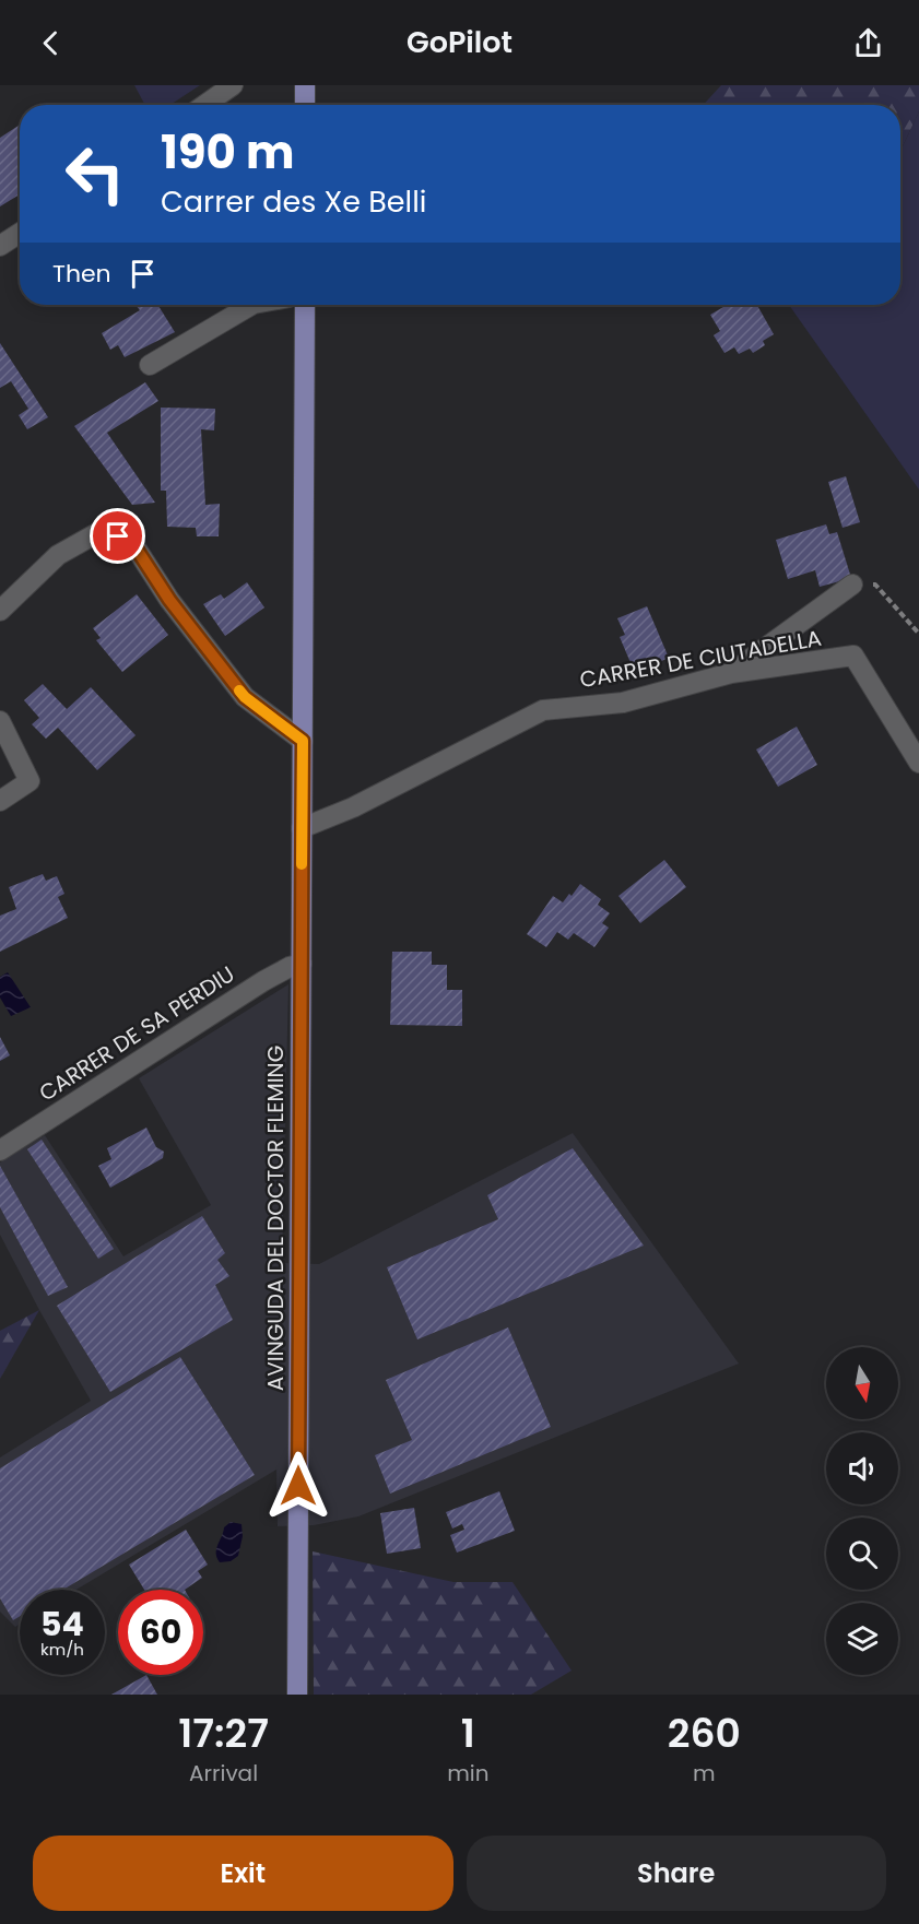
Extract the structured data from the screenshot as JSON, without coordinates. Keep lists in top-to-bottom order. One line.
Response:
{"streets":{"main road":["AVINGUDA DEL DOCTOR FLEMING"],"street":["CARRER DE CIUTADELLA","CARRER DE SA PERDIU"]},"crossings":[["CARRER DE CIUTADELLA","AVINGUDA DEL DOCTOR FLEMING"],["CARRER DE SA PERDIU","AVINGUDA DEL DOCTOR FLEMING"]],"north":"bottom","page":{"header":"GoPilot","turn":["190 m","Carrer des Xe Belli"],"then":"Then","speed":"54 km/h","limit":"60","eta":["17:27","Arrival","1","min","260","m"],"buttons":["Exit","Share"]}}
